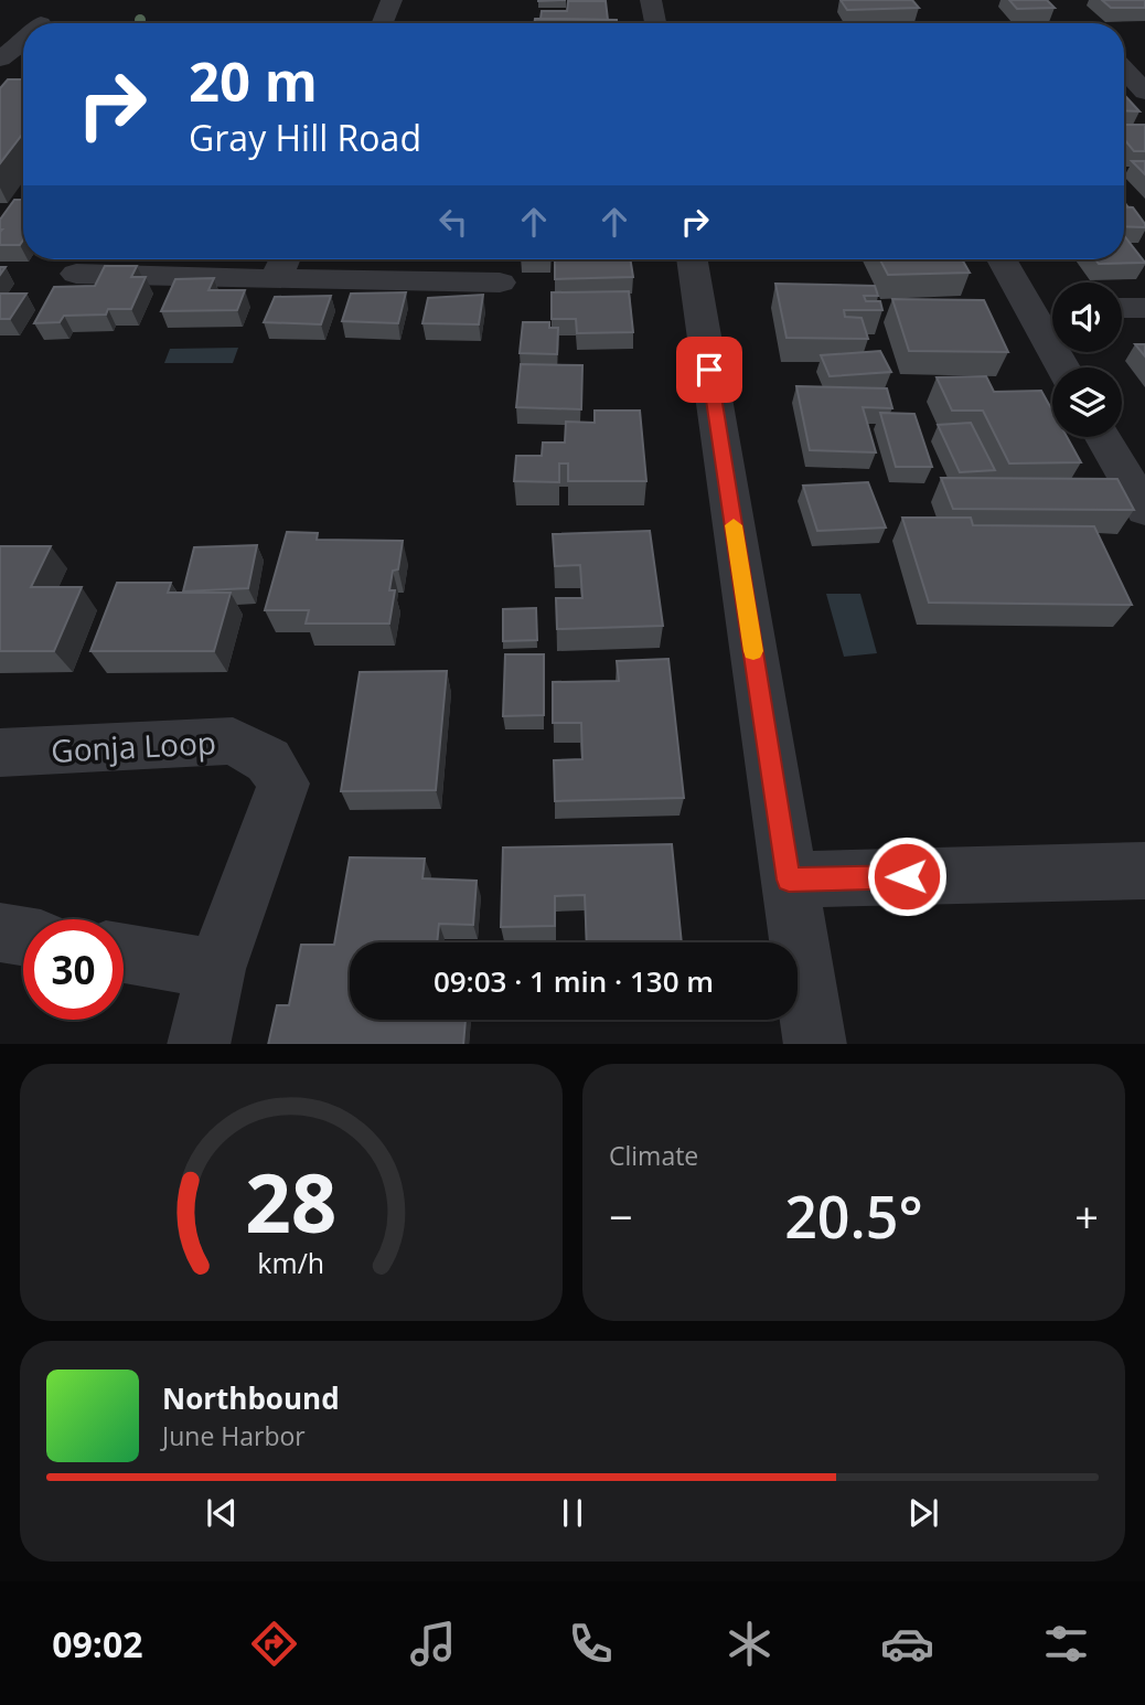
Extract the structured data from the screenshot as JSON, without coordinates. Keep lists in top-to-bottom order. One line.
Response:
{"streets":{"street":["Gonja Loop"]},"page":{"turn":["20 m","Gray Hill Road"],"limit":"30","trip":"09:03 · 1 min · 130 m","tile":"Climate","heat":["−","20.5°","+"],"song":["Northbound","June Harbor"],"tabs":"09:02","gauge":["28","km/h"]}}
